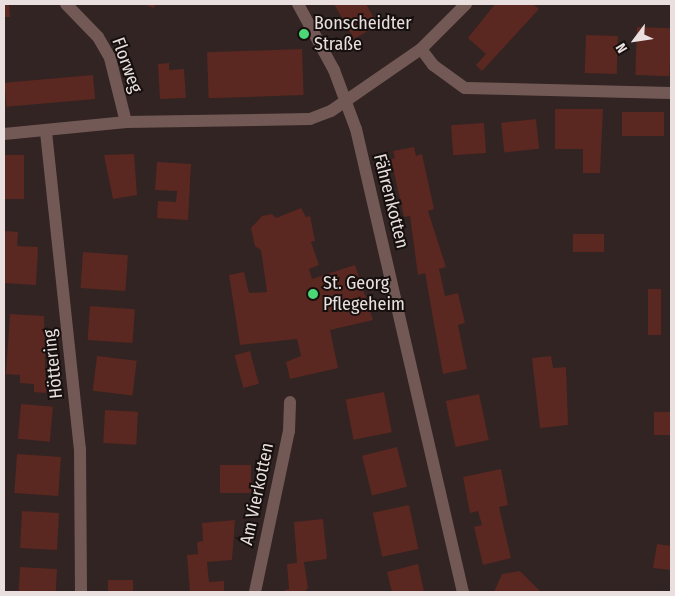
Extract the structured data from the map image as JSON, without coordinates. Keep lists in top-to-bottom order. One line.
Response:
{"streets":{"street":["Florweg","Fährenkotten","Höttering","Am Vierkotten"]},"places":["Bonscheidter Straße","St. Georg Pflegeheim"],"north":"bottom left"}
